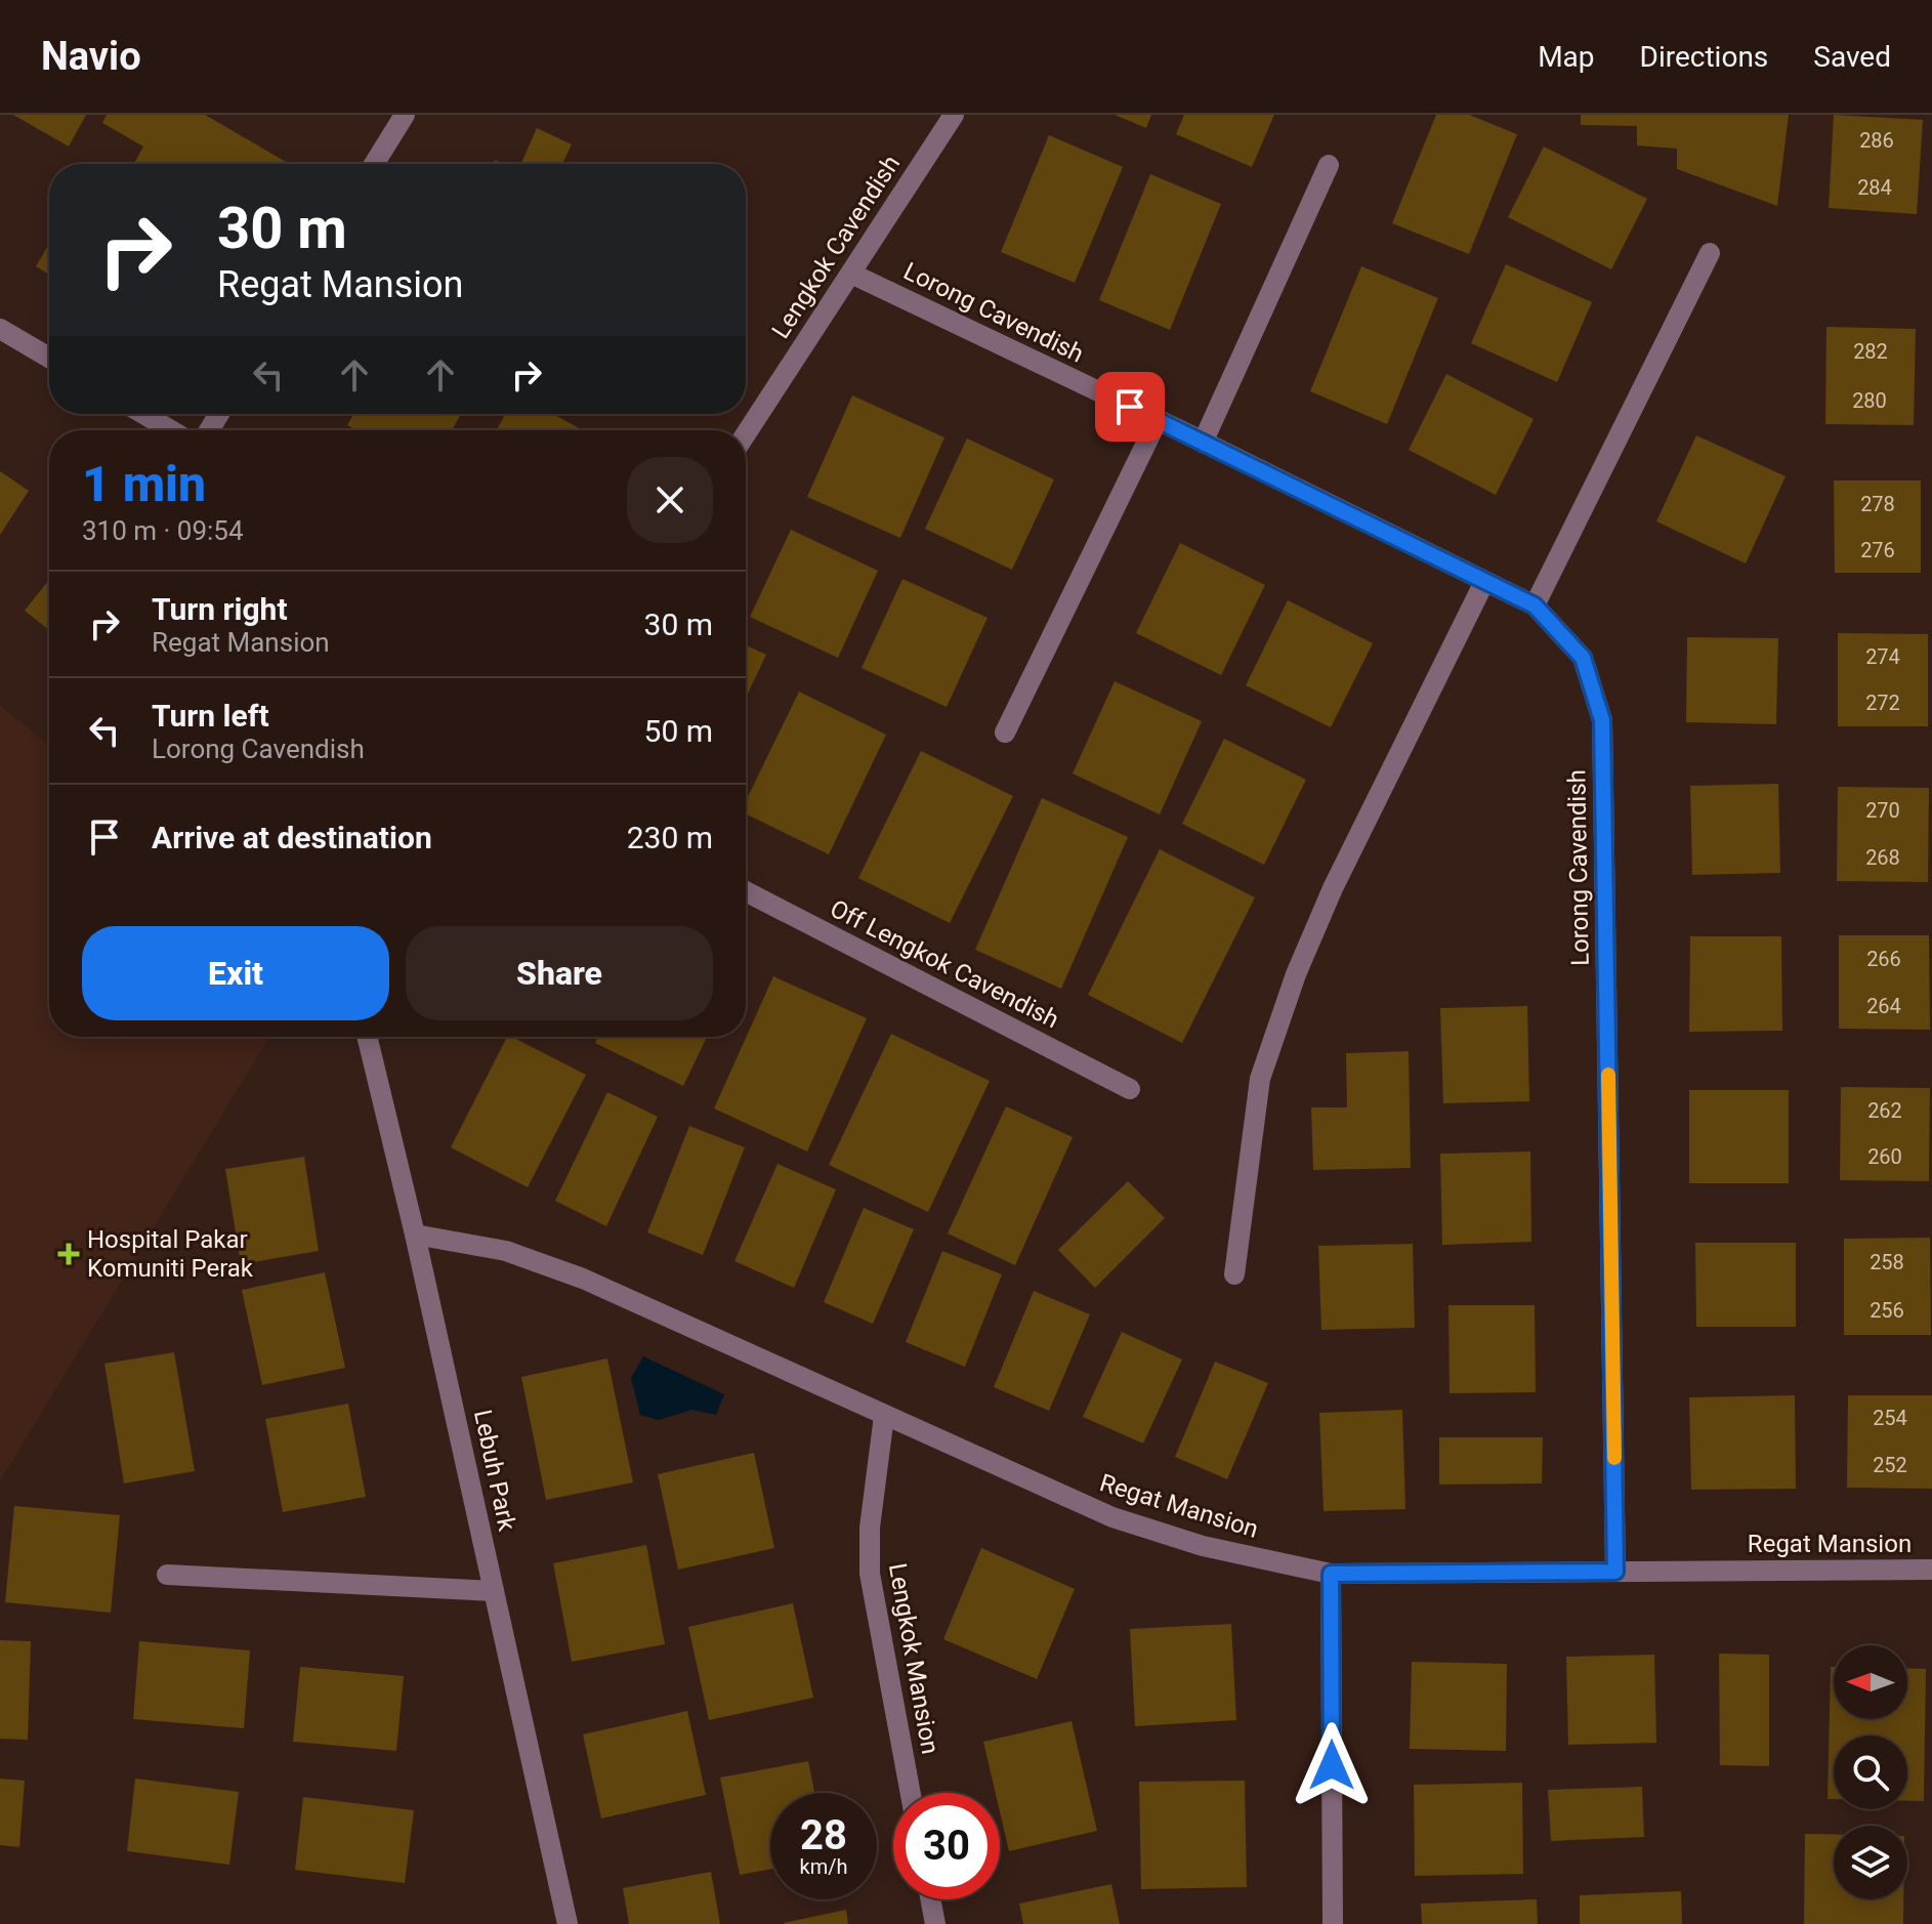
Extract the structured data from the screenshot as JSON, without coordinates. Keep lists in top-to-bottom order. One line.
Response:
{"streets":{"street":["Lengkok Cavendish","Lorong Cavendish","Off Lengkok Cavendish","Lebuh Park","Regat Mansion","Lengkok Mansion"]},"crossings":[["Lengkok Cavendish","Lorong Cavendish"],["Lorong Cavendish","Regat Mansion"],["Lebuh Park","Regat Mansion"],["Regat Mansion","Lengkok Mansion"]],"places":{"health":["Hospital Pakar Komuniti Perak"]},"house_numbers":["286","284","282","280","278","276","274","272","270","268","266","264","262","260","258","256","254","252"],"north":"left","page":{"header":"Navio","nav":["Map","Directions","Saved"],"turn":["30 m","Regat Mansion"],"heading":["1 min","310 m · 09:54"],"list":[{"name":"Turn right","note":"Regat Mansion","value":"30 m"},{"name":"Turn left","note":"Lorong Cavendish","value":"50 m"},{"name":"Arrive at destination","value":"230 m"}],"buttons":["Exit","Share"],"speed":"28 km/h","limit":"30"}}
